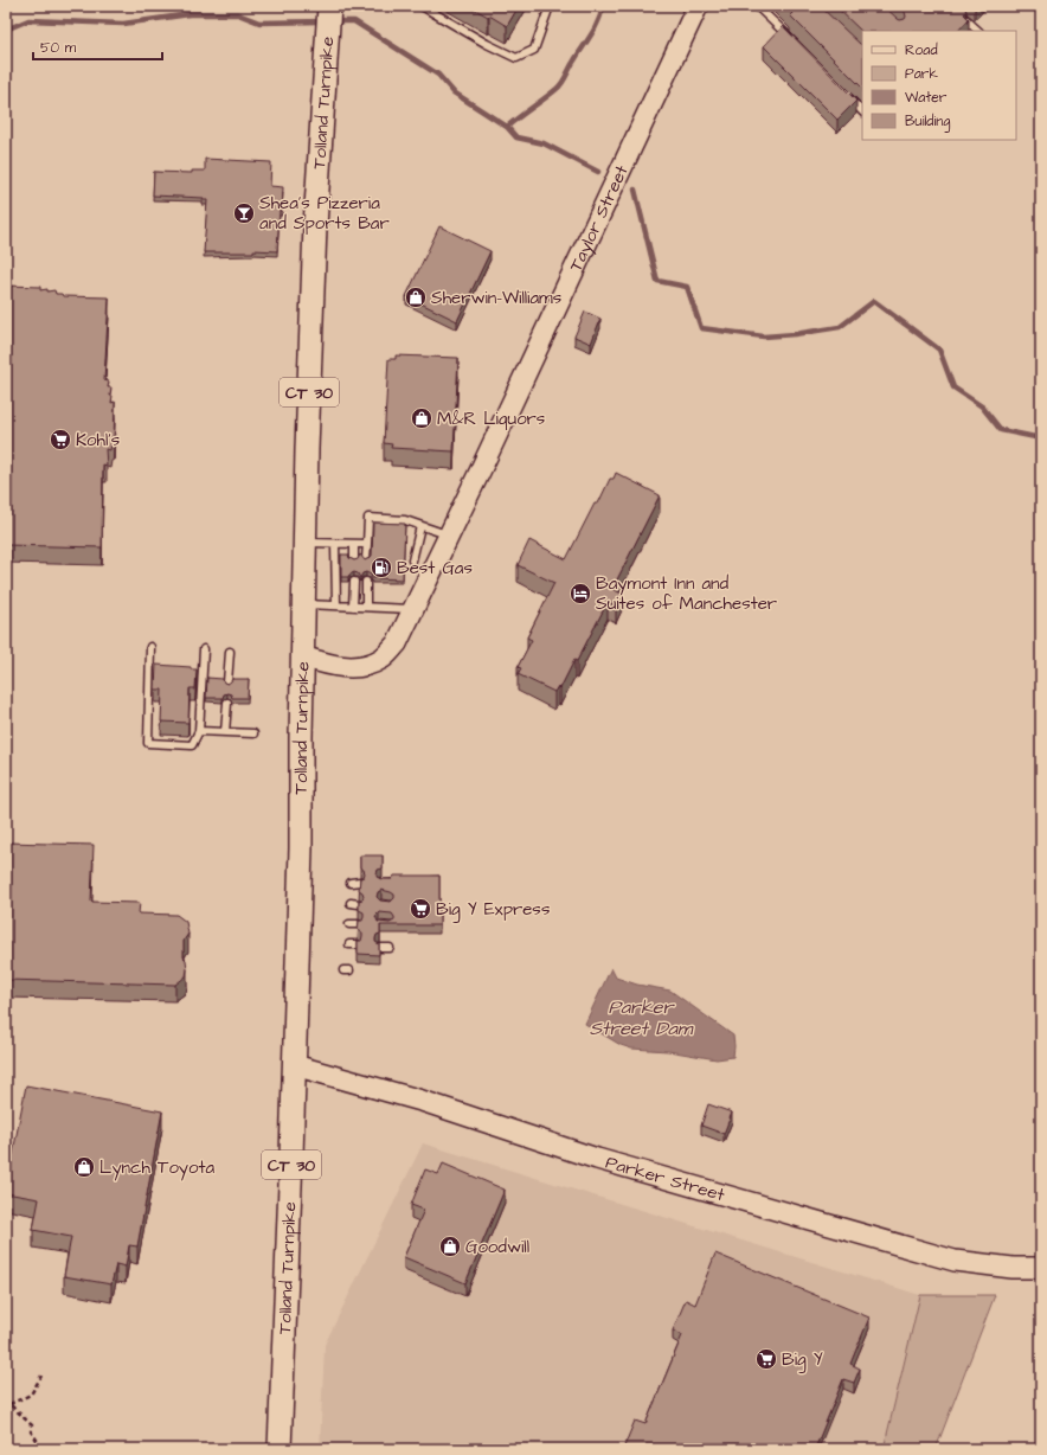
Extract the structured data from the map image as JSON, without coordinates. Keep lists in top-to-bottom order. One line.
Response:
{"streets":{"main road":["Tolland Turnpike","CT 30"],"street":["Taylor Street","Parker Street"]},"crossings":[["Tolland Turnpike","Taylor Street"],["Tolland Turnpike","Parker Street"]],"water":["Parker Street Dam"],"places":{"bar":["Shea's Pizzeria and Sports Bar"],"shop":["Sherwin-Williams","M&R Liquors","Lynch Toyota","Goodwill"],"supermarket":["Kohl's","Big Y Express","Big Y"],"fuel station":["Best Gas"],"hotel":["Baymont Inn and Suites of Manchester"]},"legend":["Road","Park","Water","Building"],"scale_bar":"50 m"}
